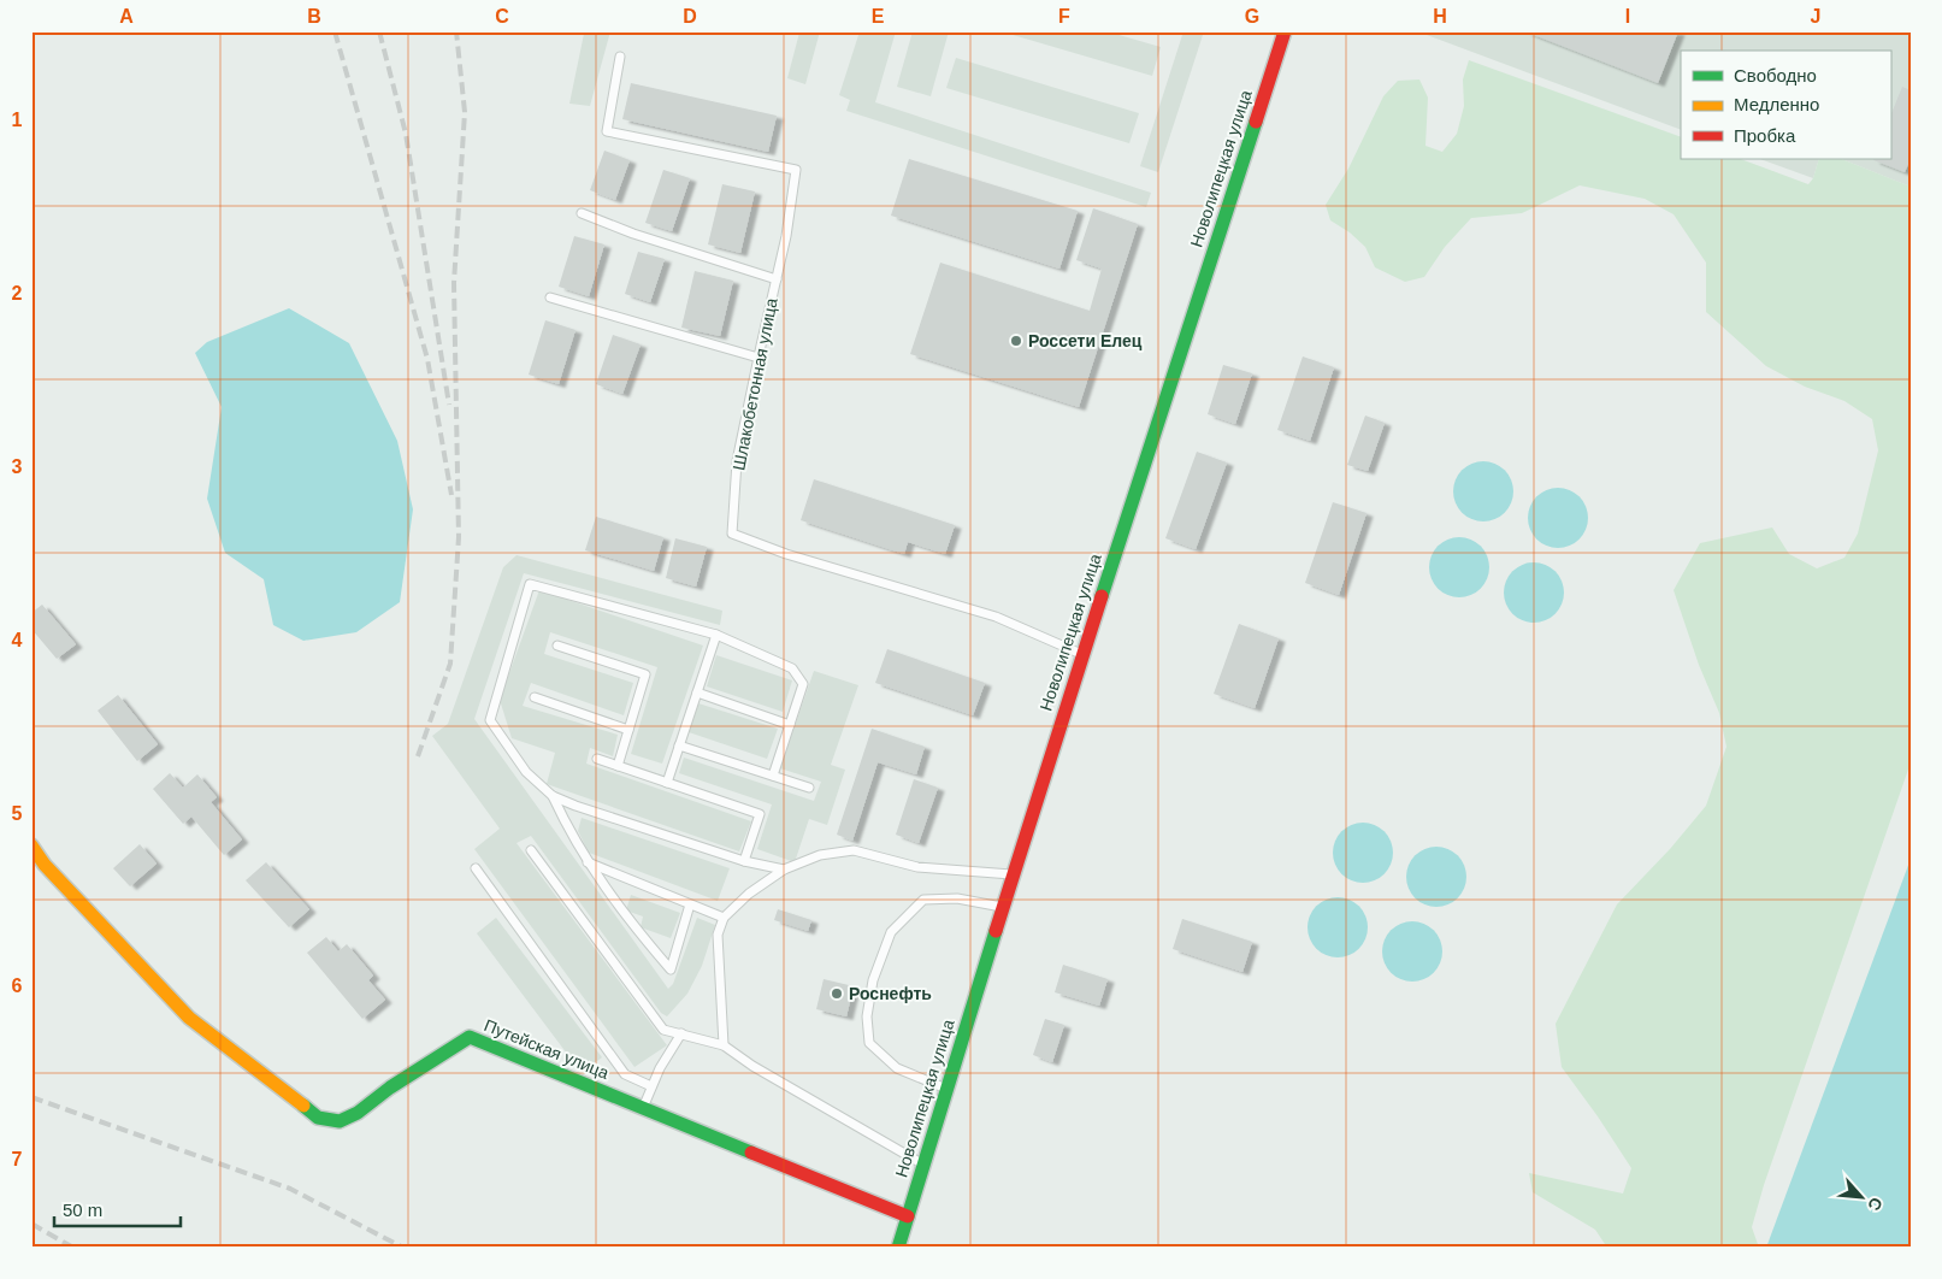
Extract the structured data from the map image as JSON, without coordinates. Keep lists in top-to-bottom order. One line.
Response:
{"streets":{"street":["Новолипецкая улица","Путейская улица"],"lane":["Шлакобетонная улица"]},"crossings":[["Новолипецкая улица","Шлакобетонная улица"],["Новолипецкая улица","Путейская улица"]],"places":["Россети Елец","Роснефть"],"legend":["Свободно","Медленно","Пробка"],"scale_bar":"50 m","north":"bottom right","grid":{"columns":["A","B","C","D","E","F","G","H","I","J"],"rows":["1","2","3","4","5","6","7"]}}
